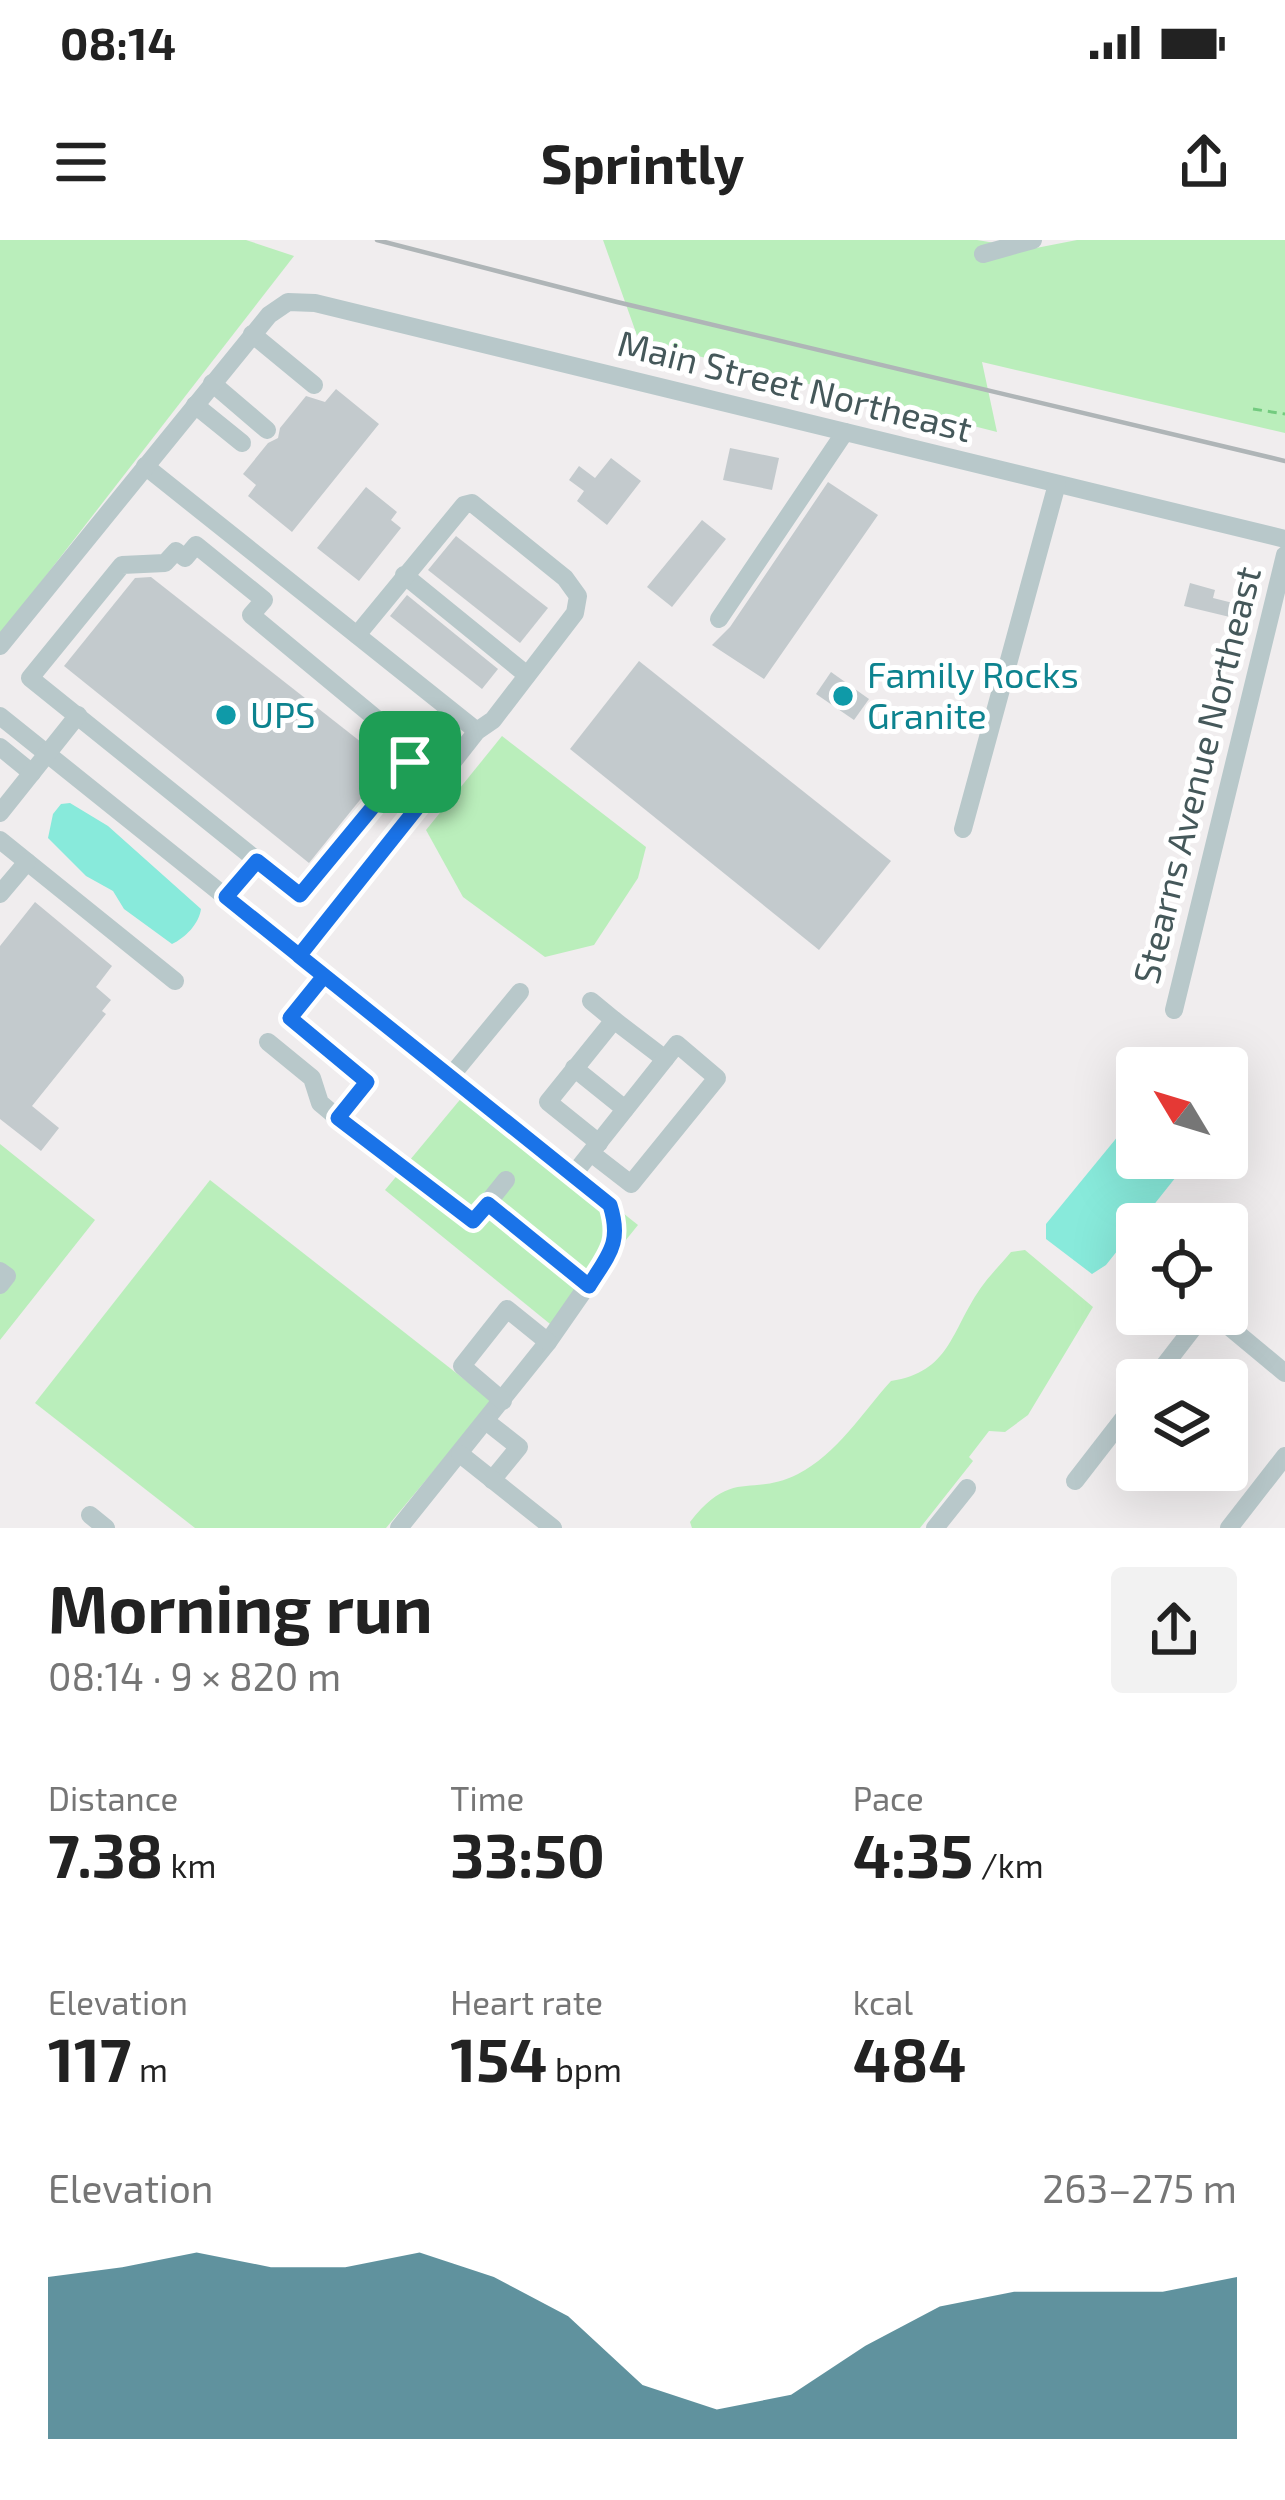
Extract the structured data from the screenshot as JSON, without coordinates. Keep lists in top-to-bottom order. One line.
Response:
{"streets":{"street":["Main Street Northeast","Stearns Avenue Northeast"]},"places":["Family Rocks Granite","UPS"],"north":"top left","page":{"status":"08:14","header":"Sprintly","heading":["Morning run","08:14 · 9 × 820 m"],"stats":[["Distance","7.38 km"],["Time","33:50"],["Pace","4:35 /km"],["Elevation","117 m"],["Heart rate","154 bpm"],["kcal","484"]],"chart":["Elevation","263–275 m"]}}
